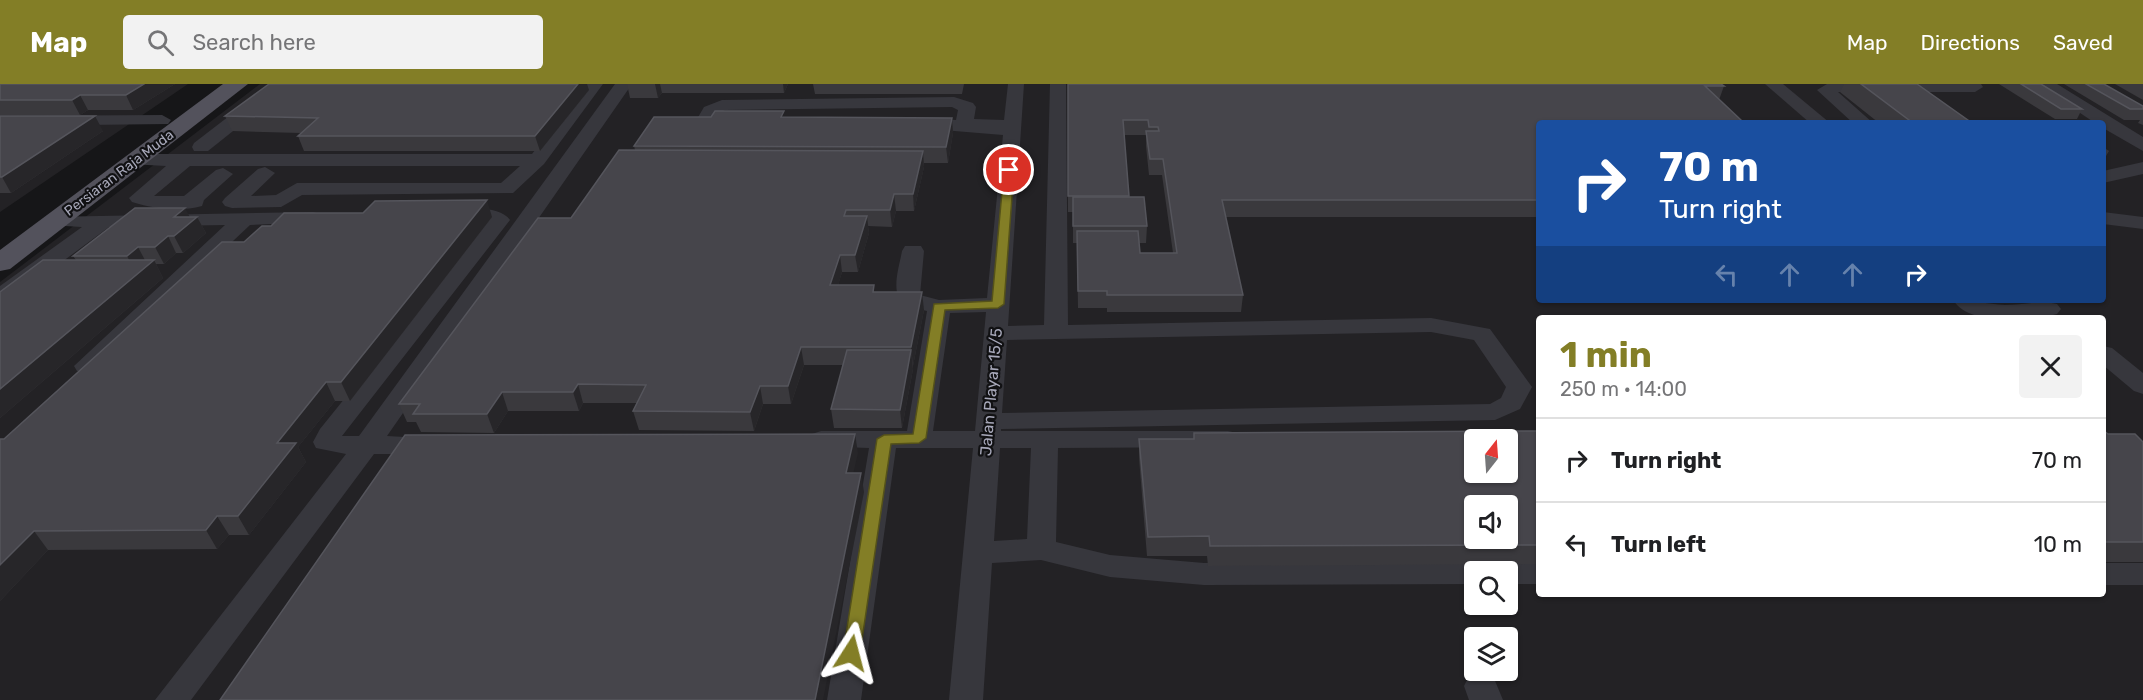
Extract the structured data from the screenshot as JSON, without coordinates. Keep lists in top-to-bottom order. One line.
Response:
{"streets":{"main road":["Persiaran Raja Muda"],"street":["Jalan Playar 15/5"]},"north":"top","page":{"header":"Map","search":"Search here","nav":["Map","Directions","Saved"],"turn":["70 m","Turn right"],"heading":["1 min","250 m · 14:00"],"list":[{"name":"Turn right","value":"70 m"},{"name":"Turn left","value":"10 m"}]}}
